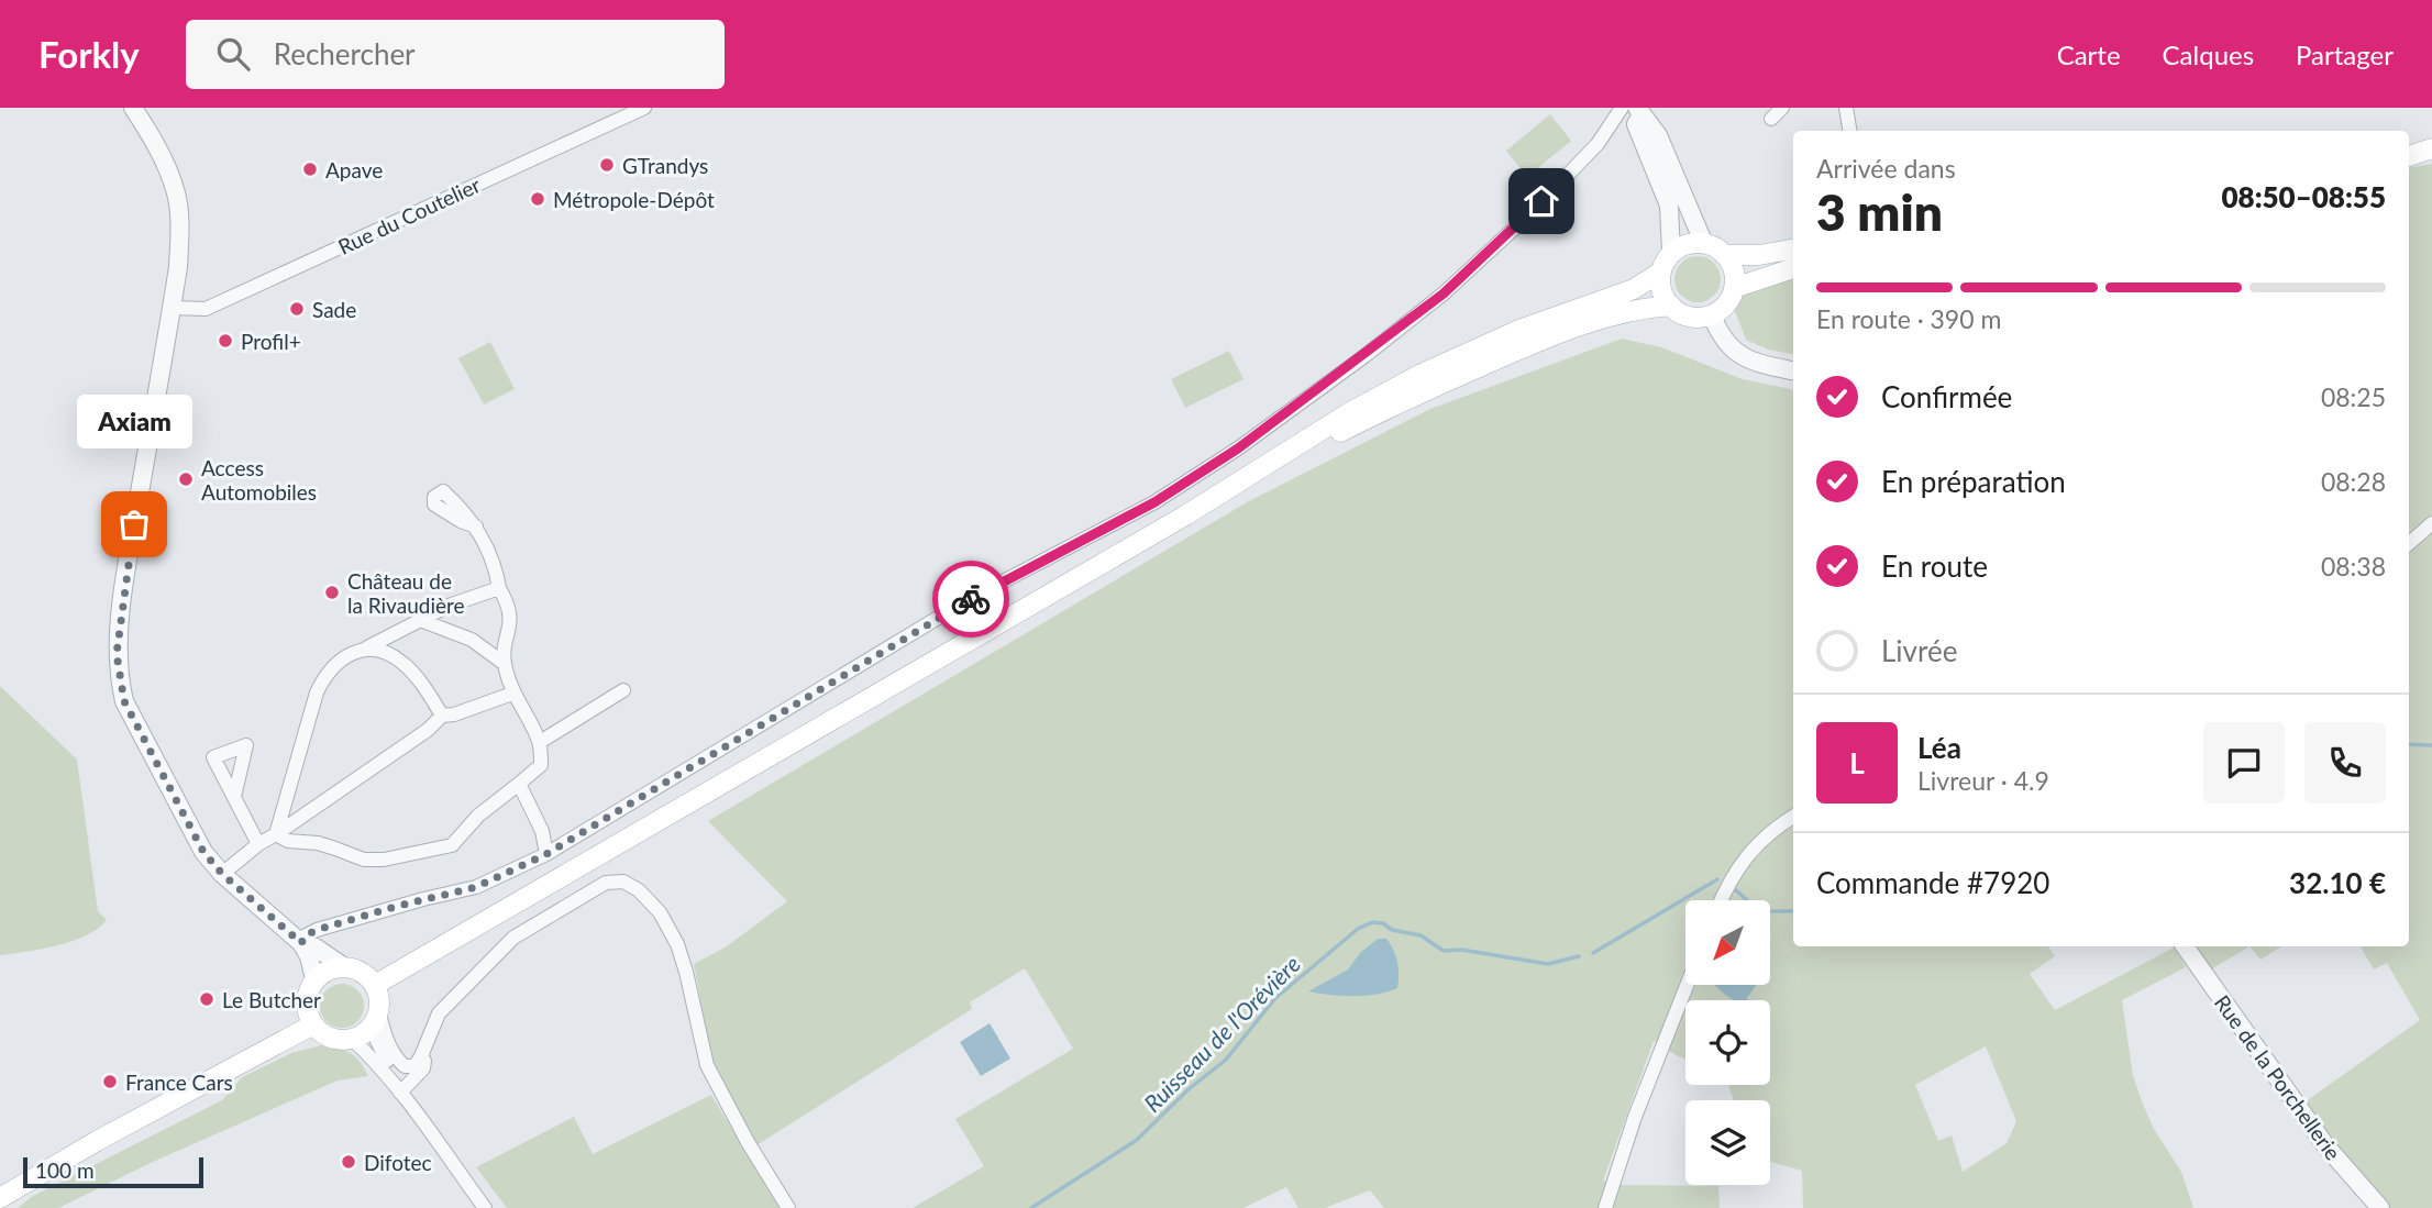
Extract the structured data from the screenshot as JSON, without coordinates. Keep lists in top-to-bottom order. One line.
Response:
{"streets":{"street":["Rue du Coutelier","Rue de la Porchellerie"]},"water":["Ruisseau de l'Orévière"],"places":["GTrandys","Apave","Métropole-Dépôt","Sade","Profil+","Access Automobiles","Axiam","Château de la Rivaudière","Le Butcher","France Cars","Difotec"],"scale_bar":"100 m","north":"bottom left","page":{"header":"Forkly","search":"Rechercher","nav":["Carte","Calques","Partager"],"heading":["3 min","Arrivée dans","08:50–08:55"],"panel":["Léa","Livreur · 4.9","Commande #7920","32.10 €"],"bar":"En route · 390 m","list":[["Confirmée","08:25"],["En préparation","08:28"],["En route","08:38"],"Livrée"],"bubble":"Axiam","round":"L","scale":"100 m"}}
